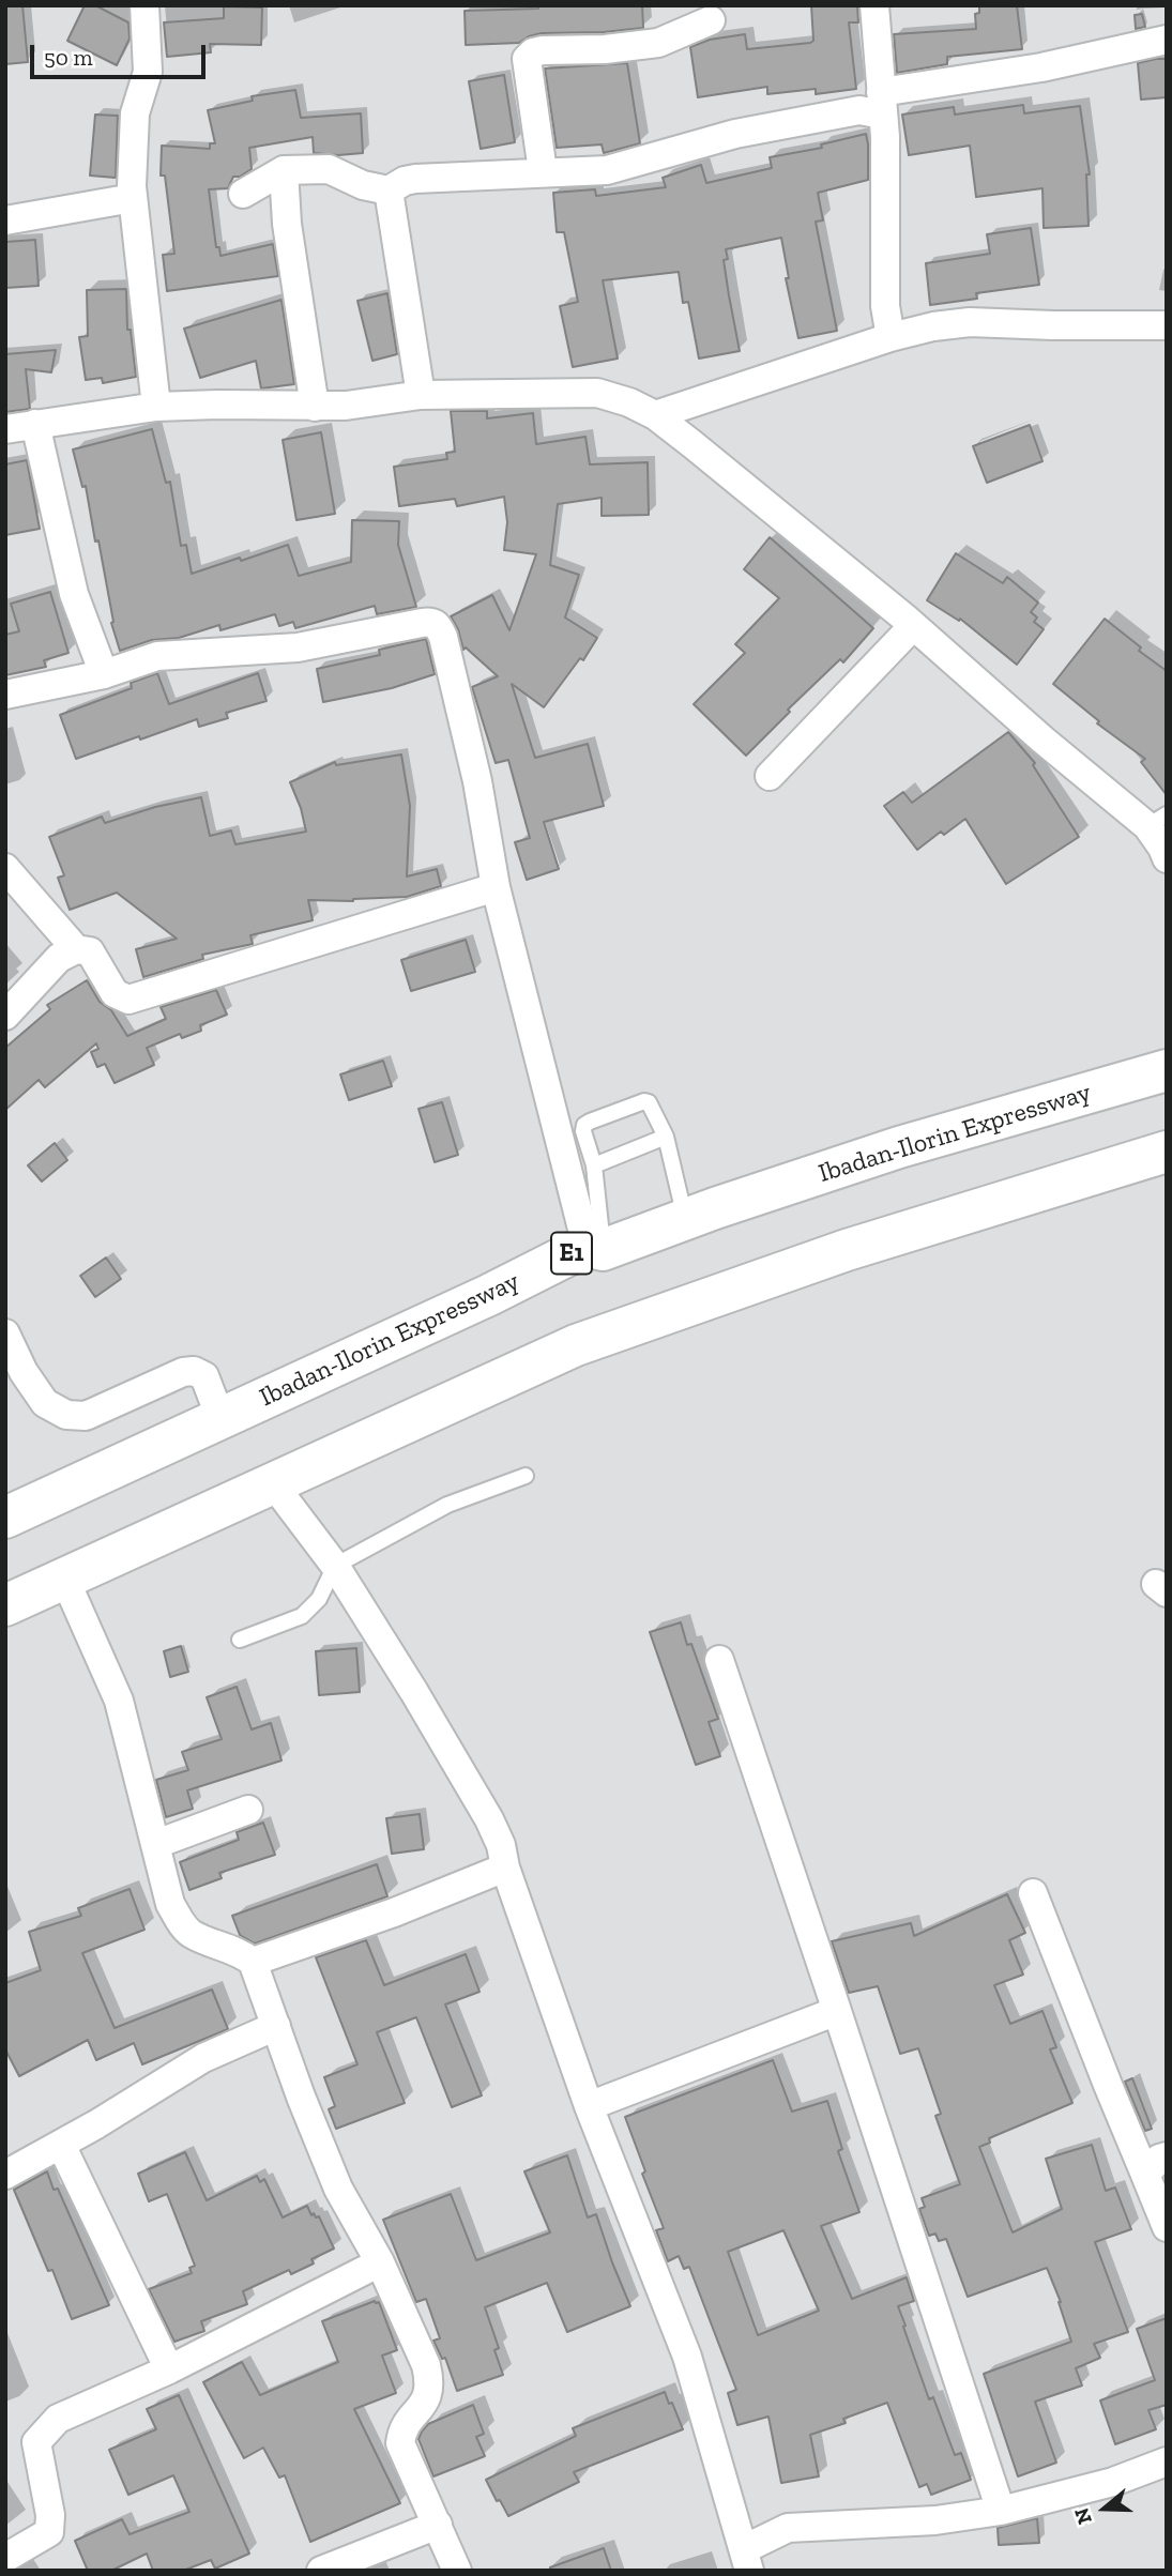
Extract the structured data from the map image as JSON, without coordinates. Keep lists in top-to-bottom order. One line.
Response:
{"streets":{"highway":["Ibadan-Ilorin Expressway","E1"]},"scale_bar":"50 m","north":"left"}
